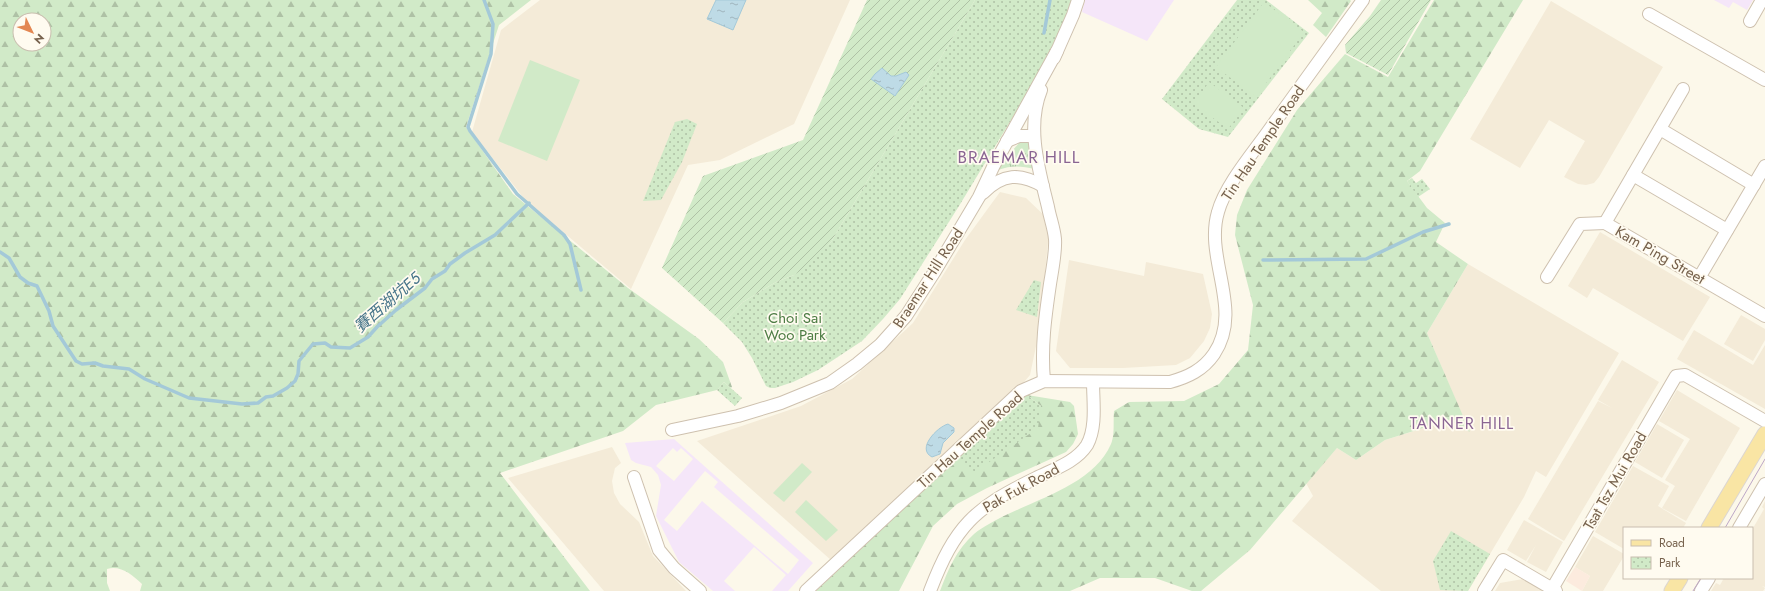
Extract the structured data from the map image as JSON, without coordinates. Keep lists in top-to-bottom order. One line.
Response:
{"streets":{"street":["Tin Hau Temple Road","Kam Ping Street","Braemar Hill Road","Tsat Tsz Mui Road","Pak Fuk Road"]},"crossings":[["Tin Hau Temple Road","Braemar Hill Road"],["Tin Hau Temple Road","Pak Fuk Road"]],"districts":["BRAEMAR HILL","TANNER HILL"],"water":["賽西湖坑E5"],"parks":["Choi Sai Woo Park"],"legend":["Road","Park"],"north":"bottom right"}
